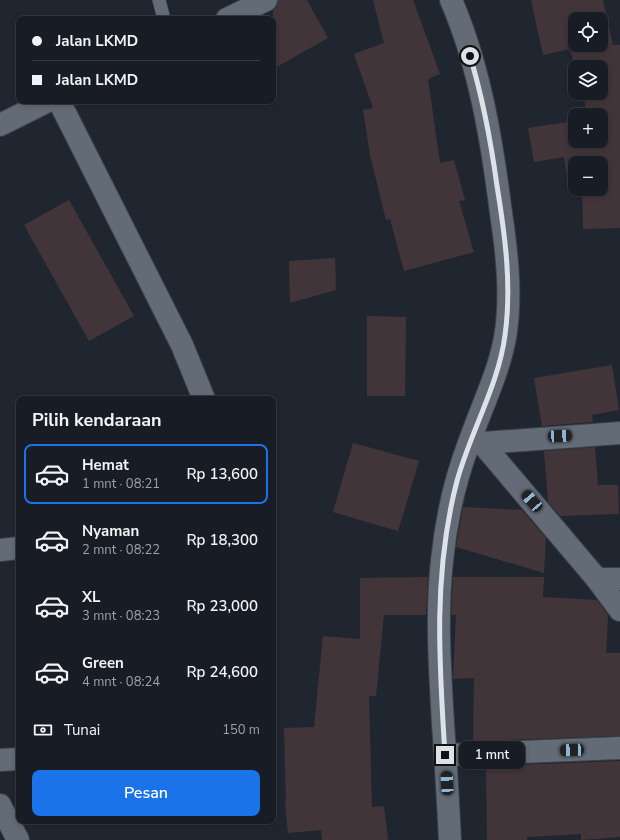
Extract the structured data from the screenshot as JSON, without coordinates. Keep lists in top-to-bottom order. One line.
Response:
{"page":{"map_buttons":["+","−"],"banner":["Jalan LKMD","Jalan LKMD"],"heading":"Pilih kendaraan","list":[{"name":"Hemat","note":"1 mnt · 08:21","value":"Rp 13,600"},{"name":"Nyaman","note":"2 mnt · 08:22","value":"Rp 18,300"},{"name":"XL","note":"3 mnt · 08:23","value":"Rp 23,000"},{"name":"Green","note":"4 mnt · 08:24","value":"Rp 24,600"}],"pay":["Tunai","150 m"],"bubble":"1 mnt","buttons":"Pesan"}}
